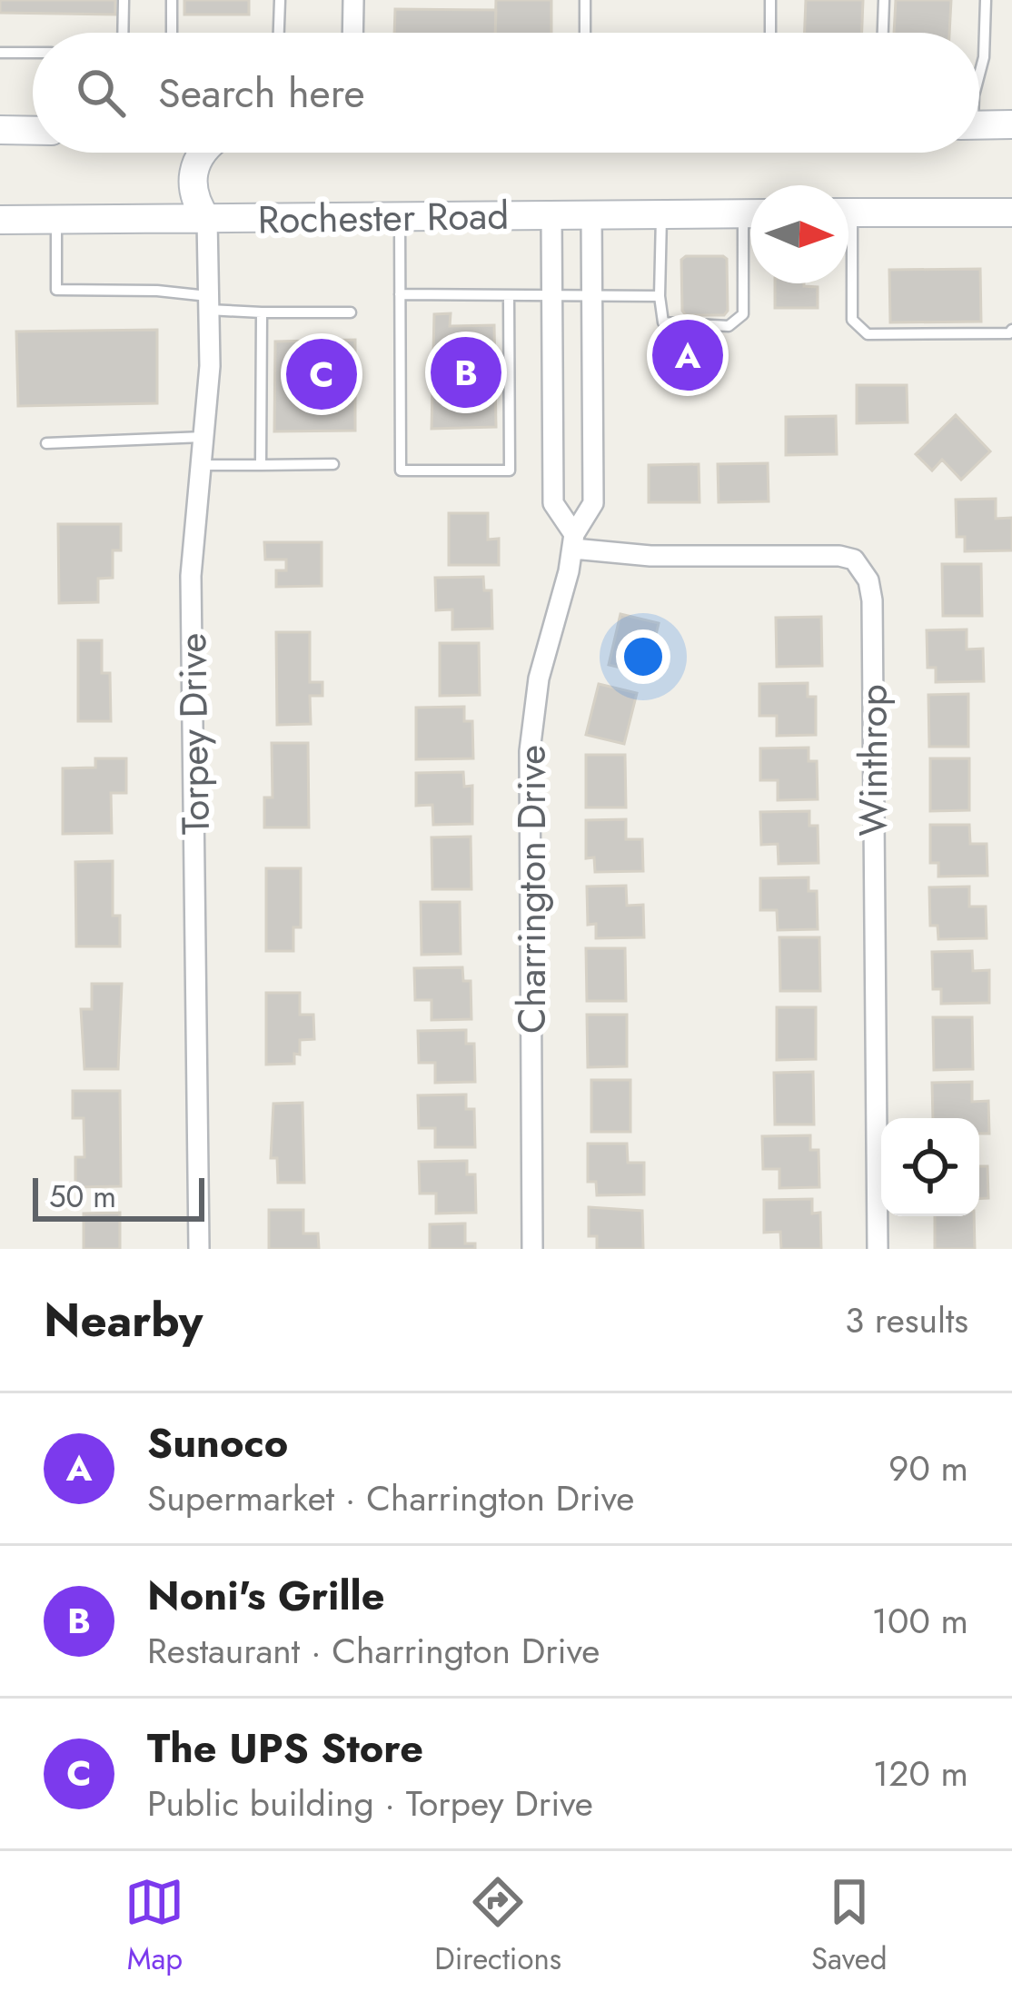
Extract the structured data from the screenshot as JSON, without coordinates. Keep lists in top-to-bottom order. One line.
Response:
{"streets":{"main road":["Rochester Road"],"street":["Torpey Drive","Winthrop","Charrington Drive"]},"crossings":[["Rochester Road","Torpey Drive"],["Rochester Road","Charrington Drive"],["Winthrop","Charrington Drive"]],"scale_bar":"50 m","north":"right","page":{"search":"Search here","pins":["A","B","C"],"scale":"50 m","heading":["Nearby","3 results"],"list":[{"mark":"A","name":"Sunoco","note":"Supermarket · Charrington Drive","value":"90 m"},{"mark":"B","name":"Noni's Grille","note":"Restaurant · Charrington Drive","value":"100 m"},{"mark":"C","name":"The UPS Store","note":"Public building · Torpey Drive","value":"120 m"}],"nav":["Map","Directions","Saved"]}}
